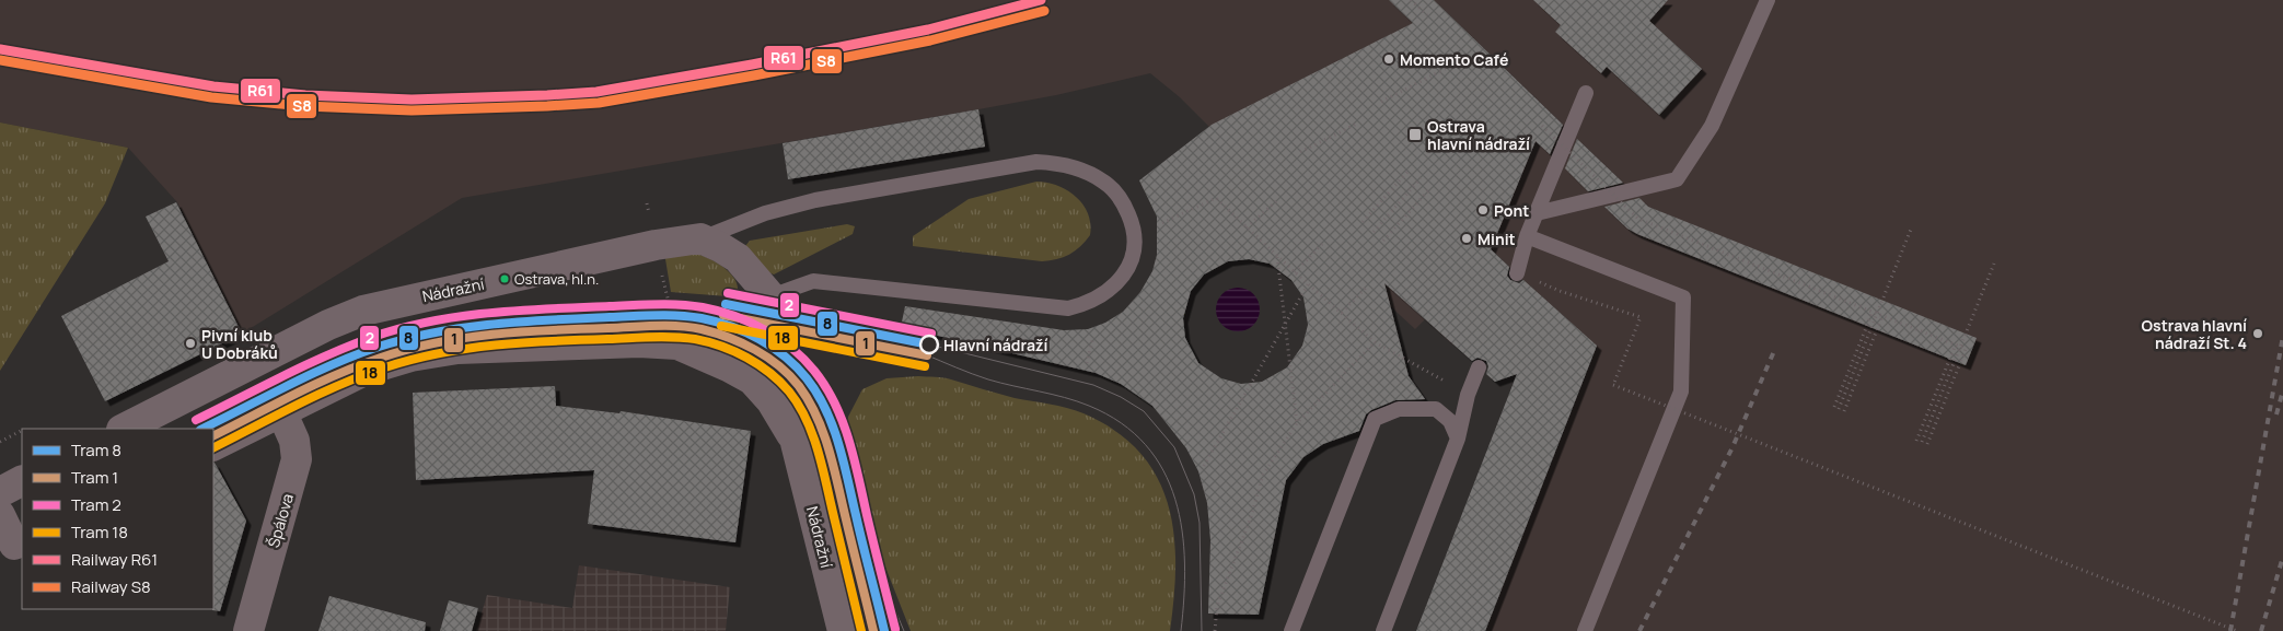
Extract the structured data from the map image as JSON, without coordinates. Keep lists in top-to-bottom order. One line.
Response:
{"streets":{"street":["Nádražní","Špálova"]},"crossings":[["Nádražní","Špálova"]],"places":{"other":["Momento Café","Pont","Minit","Ostrava, hl.n.","Ostrava hlavní nádraží St. 4","Pivní klub U Dobráků","Hlavní nádraží"],"transit":["Ostrava hlavní nádraží"]},"lines":["rail line R61","rail line S8","tram line 2","tram line 8","tram line 1","tram line 18"],"legend":["Tram 8","Tram 1","Tram 2","Tram 18","Railway R61","Railway S8"]}
